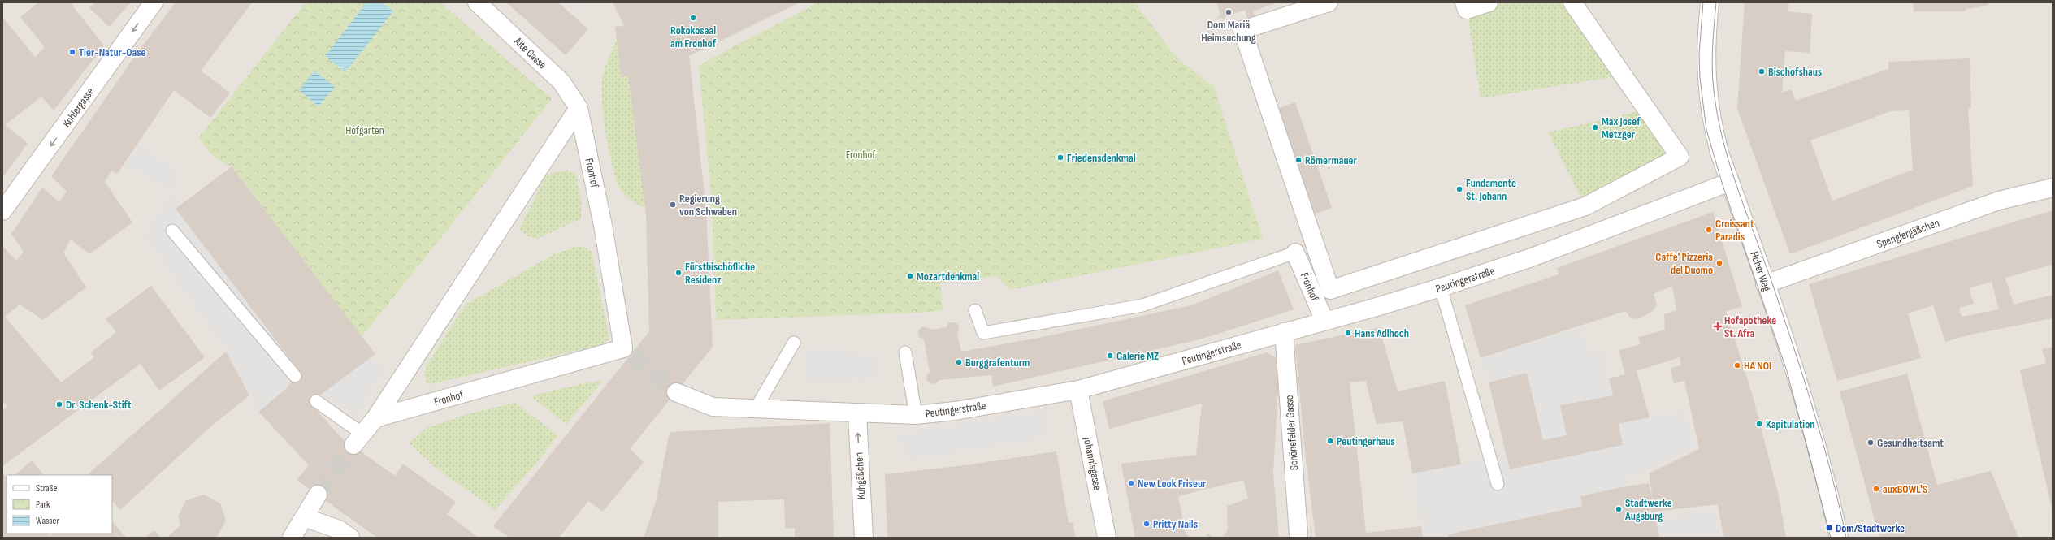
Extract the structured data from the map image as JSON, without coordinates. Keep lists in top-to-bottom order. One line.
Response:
{"streets":{"street":["Alte Gasse","Kohlergasse","Fronhof","Spenglergäßchen","Hoher Weg","Peutingerstraße","Schönefelder Gasse","Johannisgasse","Kuhgäßchen"]},"crossings":[["Alte Gasse","Fronhof"],["Fronhof","Peutingerstraße"],["Spenglergäßchen","Hoher Weg"],["Hoher Weg","Peutingerstraße"],["Peutingerstraße","Schönefelder Gasse"],["Peutingerstraße","Johannisgasse"],["Peutingerstraße","Kuhgäßchen"]],"one_way":["Kohlergasse","Kuhgäßchen"],"parks":["Hofgarten","Fronhof"],"places":{"other":["Dom Mariä Heimsuchung","Rokokosaal am Fronhof","Tier-Natur-Oase","Bischofshaus","Max Josef Metzger","Friedensdenkmal","Römermauer","Fundamente St. Johann","Regierung von Schwaben","Croissant Paradis","Caffe' Pizzeria del Duomo","Fürstbischöfliche Residenz","Mozartdenkmal","Hans Adlhoch","Galerie MZ","Burggrafenturm","HA NOI","Dr. Schenk-Stift","Kapitulation","Peutingerhaus","Gesundheitsamt","New Look Friseur","auxBOWL'S","Stadtwerke Augsburg","Pritty Nails"],"health":["Hofapotheke St. Afra"],"transit":["Dom/Stadtwerke"]},"legend":["Straße","Park","Wasser"]}
